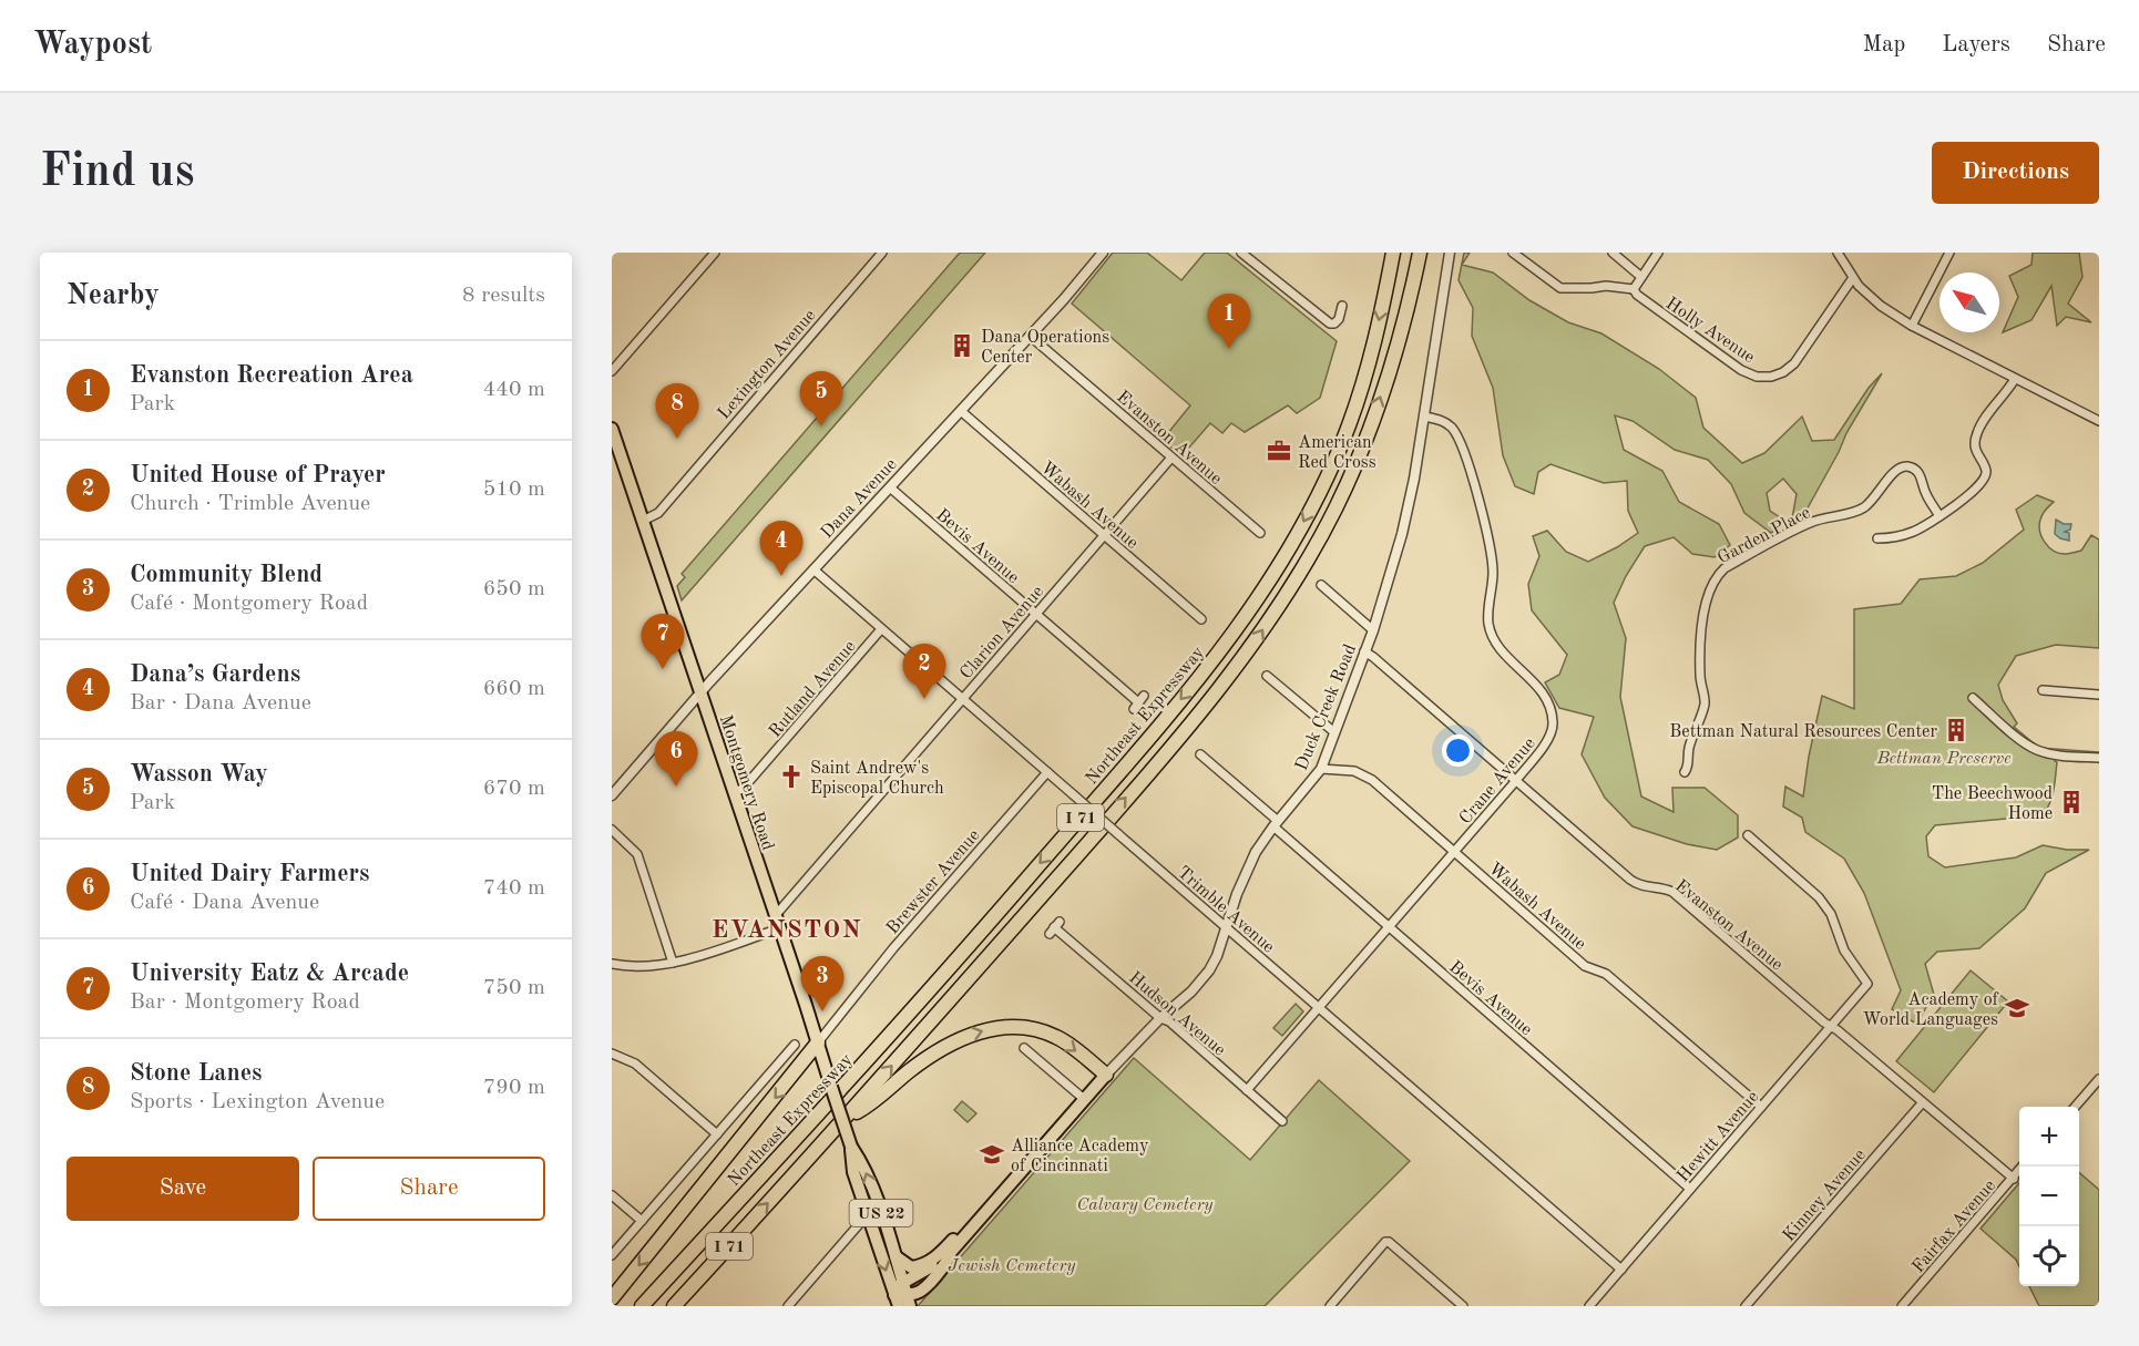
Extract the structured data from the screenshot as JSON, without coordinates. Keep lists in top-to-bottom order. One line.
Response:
{"streets":{"highway":["Northeast Expressway","I 71"],"main road":["Duck Creek Road","Montgomery Road","US 22"],"street":["Holly Avenue","Lexington Avenue","Evanston Avenue","Dana Avenue","Wabash Avenue","Garden Place","Bevis Avenue","Clarion Avenue","Rutland Avenue","Crane Avenue","Brewster Avenue","Trimble Avenue","Hudson Avenue","Hewitt Avenue","Kinney Avenue","Fairfax Avenue"]},"crossings":[["Lexington Avenue","Montgomery Road"],["Evanston Avenue","Dana Avenue"],["Evanston Avenue","Clarion Avenue"],["Evanston Avenue","Duck Creek Road"],["Evanston Avenue","Crane Avenue"],["Evanston Avenue","Hewitt Avenue"],["Evanston Avenue","Kinney Avenue"],["Evanston Avenue","Fairfax Avenue"],["Dana Avenue","Wabash Avenue"],["Dana Avenue","Bevis Avenue"],["Dana Avenue","Montgomery Road"],["Dana Avenue","Trimble Avenue"],["Wabash Avenue","Clarion Avenue"],["Wabash Avenue","Duck Creek Road"],["Wabash Avenue","Crane Avenue"],["Wabash Avenue","Hewitt Avenue"],["Bevis Avenue","Clarion Avenue"],["Bevis Avenue","Duck Creek Road"],["Bevis Avenue","Crane Avenue"],["Bevis Avenue","Hewitt Avenue"],["Clarion Avenue","Montgomery Road"],["Clarion Avenue","Trimble Avenue"],["Rutland Avenue","Montgomery Road"],["Rutland Avenue","Trimble Avenue"],["Duck Creek Road","Crane Avenue"],["Duck Creek Road","Montgomery Road"],["Duck Creek Road","Trimble Avenue"],["Duck Creek Road","Hudson Avenue"],["Crane Avenue","Trimble Avenue"],["Crane Avenue","Hudson Avenue"],["Montgomery Road","Brewster Avenue"],["Brewster Avenue","Trimble Avenue"],["Trimble Avenue","Hewitt Avenue"]],"districts":["EVANSTON"],"parks":["Bettman Preserve","Calvary Cemetery","Jewish Cemetery"],"places":{"building":["Dana Operations Center","Bettman Natural Resources Center","The Beechwood Home"],"office":["American Red Cross"],"church":["Saint Andrew's Episcopal Church"],"school or university":["Academy of World Languages","Alliance Academy of Cincinnati"]},"north":"top left","page":{"header":"Waypost","nav":["Map","Layers","Share"],"buttons":["Directions",["Save","Share"]],"title":"Find us","heading":["Nearby","8 results"],"pins":["1","5","8","4","7","2","6","3"],"list":[{"mark":"1","name":"Evanston Recreation Area","note":"Park","value":"440 m"},{"mark":"2","name":"United House of Prayer","note":"Church · Trimble Avenue","value":"510 m"},{"mark":"3","name":"Community Blend","note":"Café · Montgomery Road","value":"650 m"},{"mark":"4","name":"Dana’s Gardens","note":"Bar · Dana Avenue","value":"660 m"},{"mark":"5","name":"Wasson Way","note":"Park","value":"670 m"},{"mark":"6","name":"United Dairy Farmers","note":"Café · Dana Avenue","value":"740 m"},{"mark":"7","name":"University Eatz & Arcade","note":"Bar · Montgomery Road","value":"750 m"},{"mark":"8","name":"Stone Lanes","note":"Sports · Lexington Avenue","value":"790 m"}],"map_buttons":["+","−"]}}
